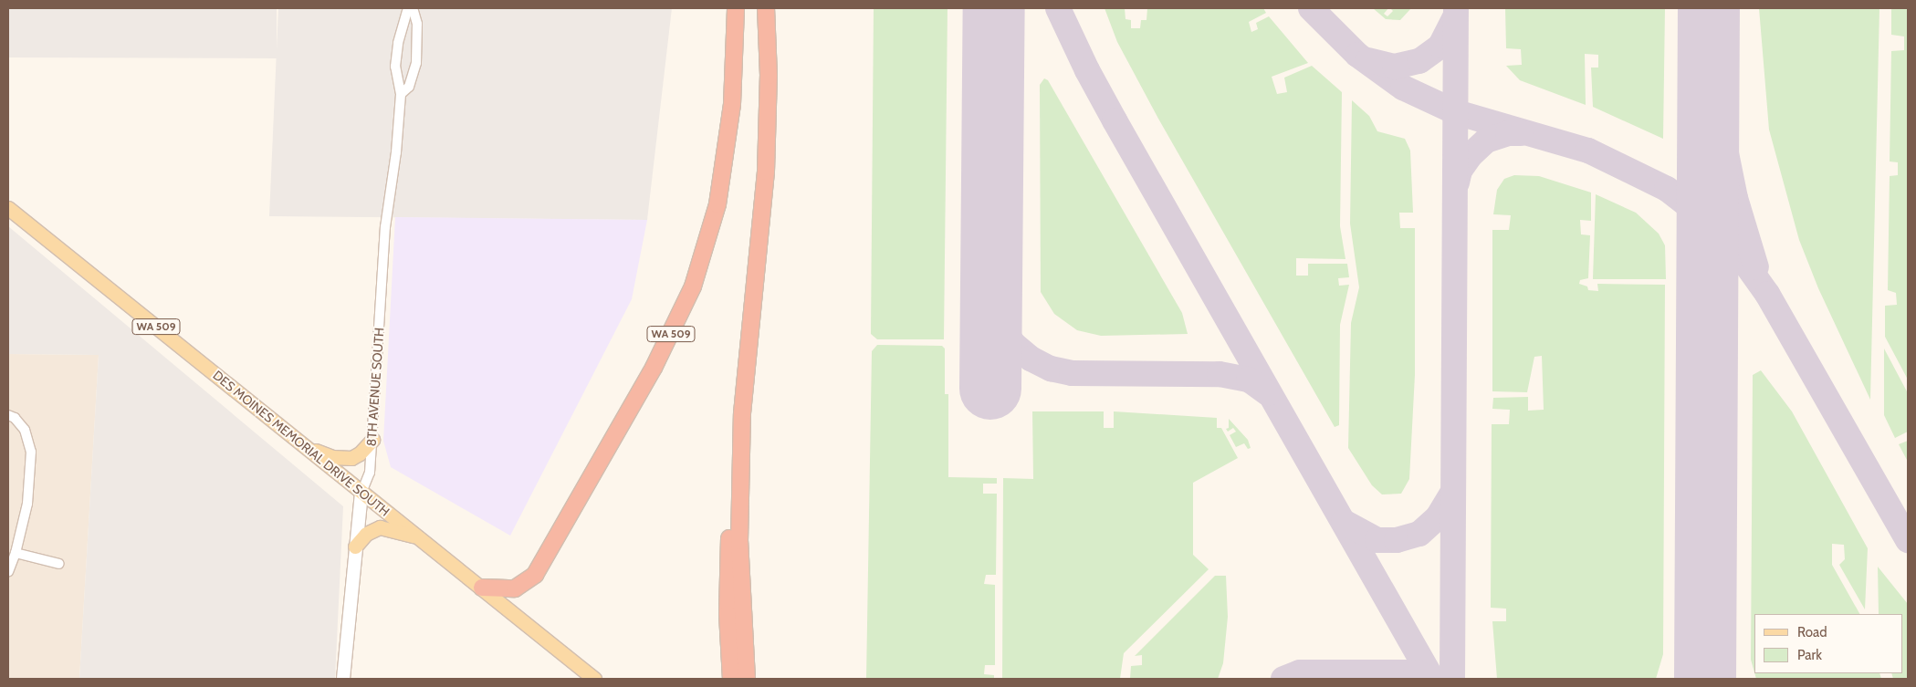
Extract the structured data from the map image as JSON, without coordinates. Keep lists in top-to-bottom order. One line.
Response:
{"streets":{"highway":["WA 509"],"main road":["DES MOINES MEMORIAL DRIVE SOUTH"],"street":["8TH AVENUE SOUTH"]},"crossings":[["WA 509","DES MOINES MEMORIAL DRIVE SOUTH"],["8TH AVENUE SOUTH","DES MOINES MEMORIAL DRIVE SOUTH"]],"legend":["Road","Park"]}
